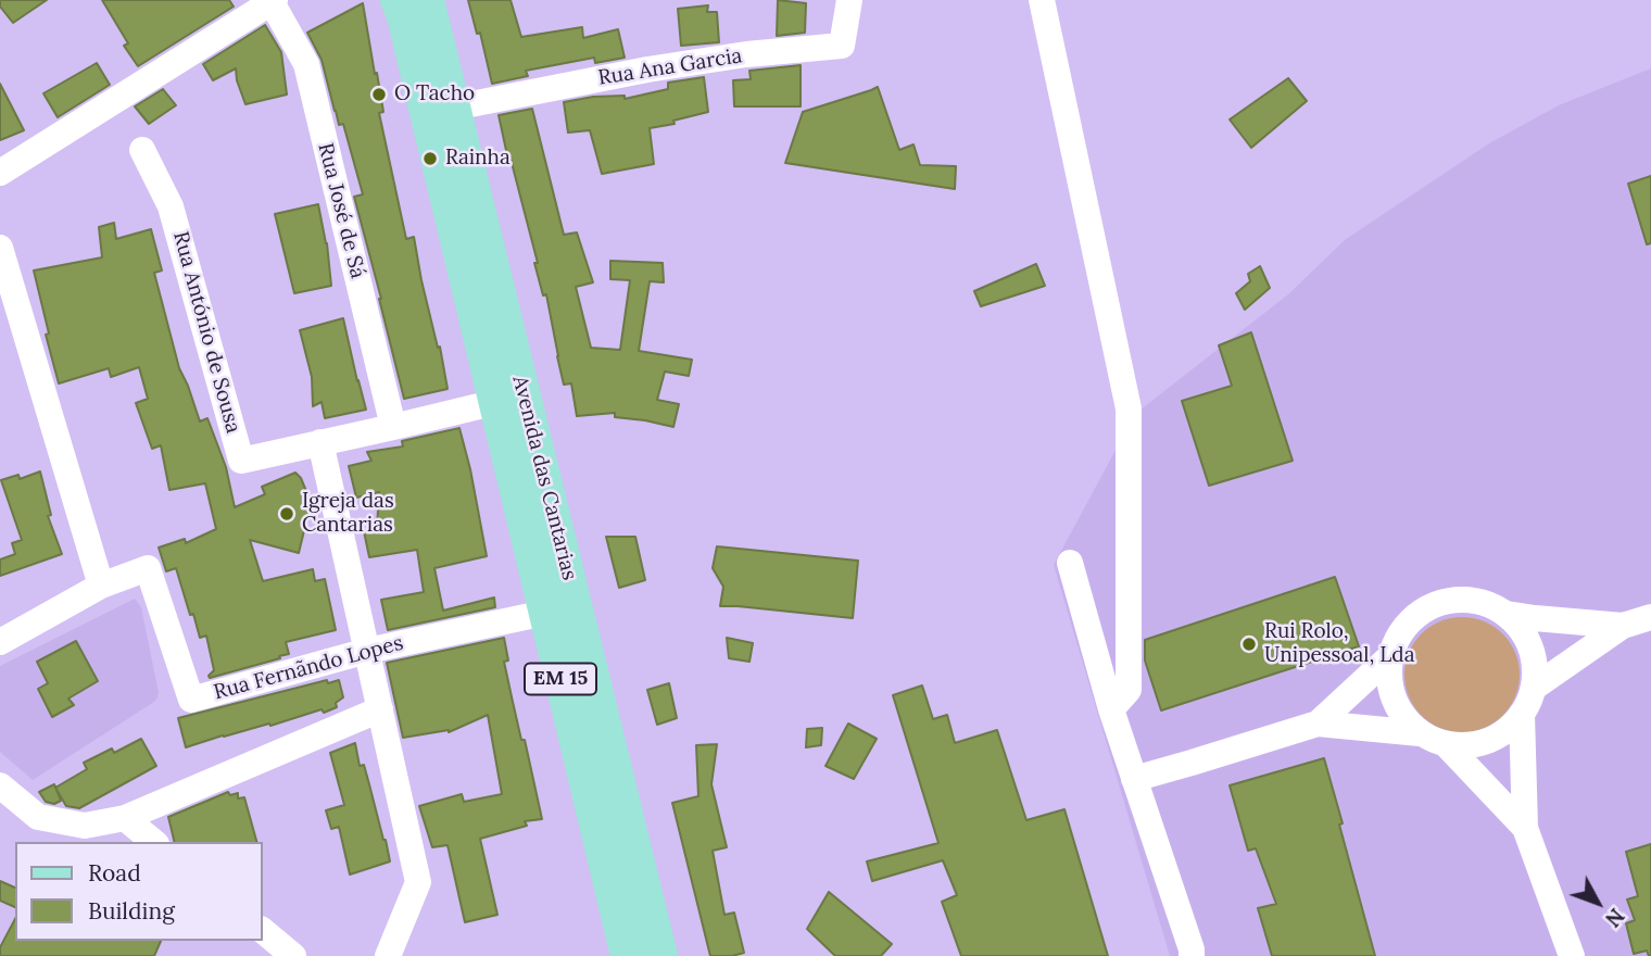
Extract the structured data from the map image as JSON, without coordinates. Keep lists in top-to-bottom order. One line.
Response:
{"streets":{"main road":["Avenida das Cantarias","EM 15"],"street":["Rua Ana Garcia","Rua José de Sá","Rua António de Sousa","Rua Fernãndo Lopes"]},"crossings":[["Rua Ana Garcia","Avenida das Cantarias"],["Rua José de Sá","Rua António de Sousa"],["Rua António de Sousa","Avenida das Cantarias"],["Avenida das Cantarias","Rua Fernãndo Lopes"]],"places":["O Tacho","Rainha","Igreja das Cantarias","Rui Rolo, Unipessoal, Lda"],"legend":["Road","Building"],"north":"bottom right"}
